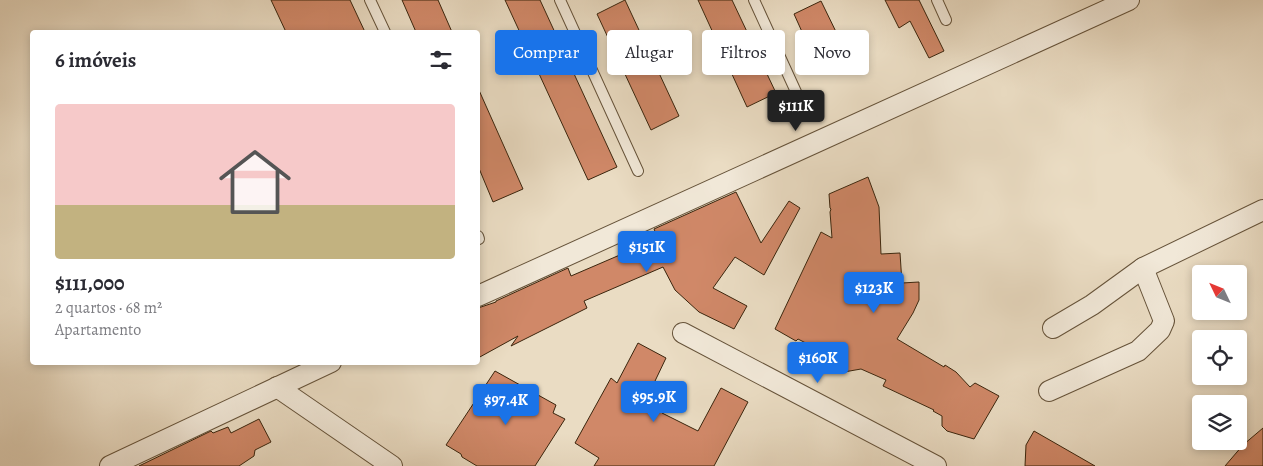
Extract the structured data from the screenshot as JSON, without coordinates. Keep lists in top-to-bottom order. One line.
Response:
{"north":"top left","page":{"chip":["Comprar","Alugar","Filtros","Novo"],"heading":"6 imóveis","price":["$111K","$151K","$123K","$160K","$95.9K","$97.4K"],"list":[{"name":"$111,000","note":"2 quartos · 68 m² · Apartamento"}]}}
